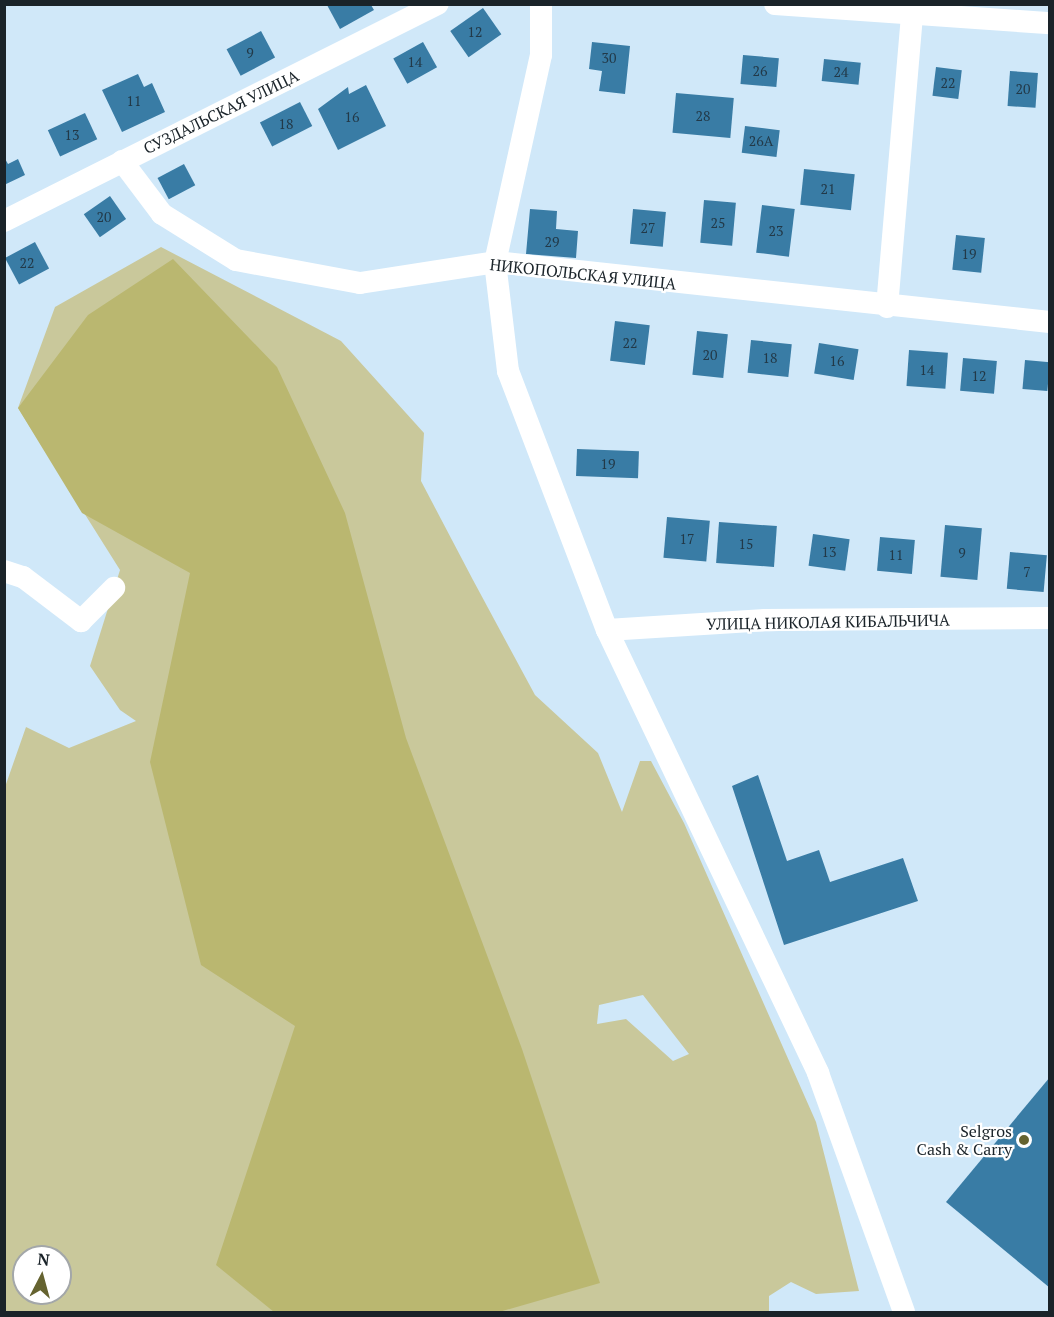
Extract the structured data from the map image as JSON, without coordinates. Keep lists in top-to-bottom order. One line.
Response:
{"streets":{"street":["СУЗДАЛЬСКАЯ УЛИЦА","НИКОПОЛЬСКАЯ УЛИЦА","УЛИЦА НИКОЛАЯ КИБАЛЬЧИЧА"]},"crossings":[["СУЗДАЛЬСКАЯ УЛИЦА","НИКОПОЛЬСКАЯ УЛИЦА"]],"places":["Selgros Cash & Carry"],"house_numbers":["12","9","30","14","26","24","22","20","11","28","16","18","13","26А","21","20","25","27","23","29","19","22","22","20","18","16","14","12","19","17","15","13","9","11","7"],"north":"top"}
